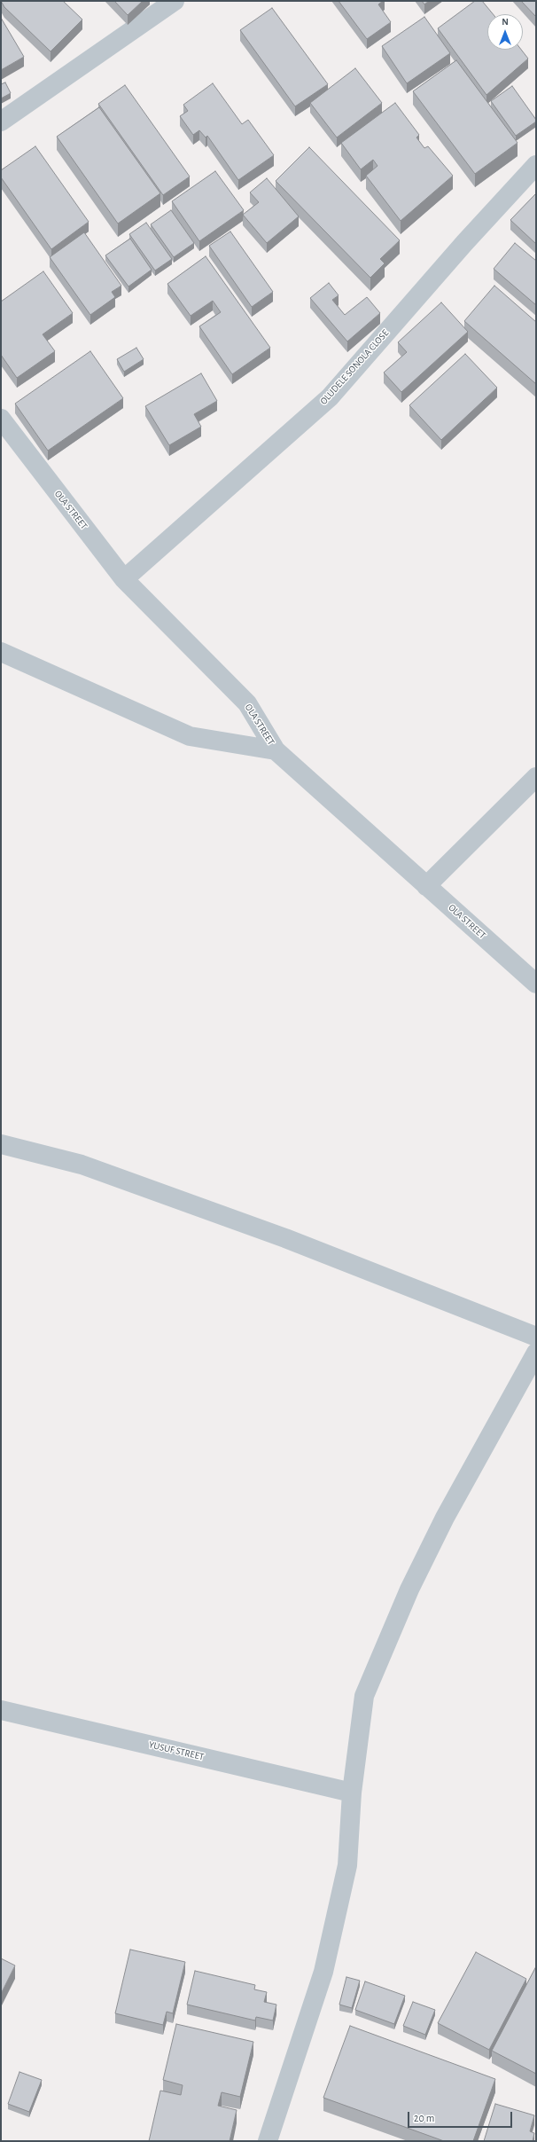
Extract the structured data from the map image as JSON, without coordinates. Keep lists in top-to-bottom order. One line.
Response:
{"streets":{"street":["OLUDELE SONOLA CLOSE","OLA STREET","YUSUF STREET"]},"crossings":[["OLUDELE SONOLA CLOSE","OLA STREET"]],"scale_bar":"20 m","north":"top"}
